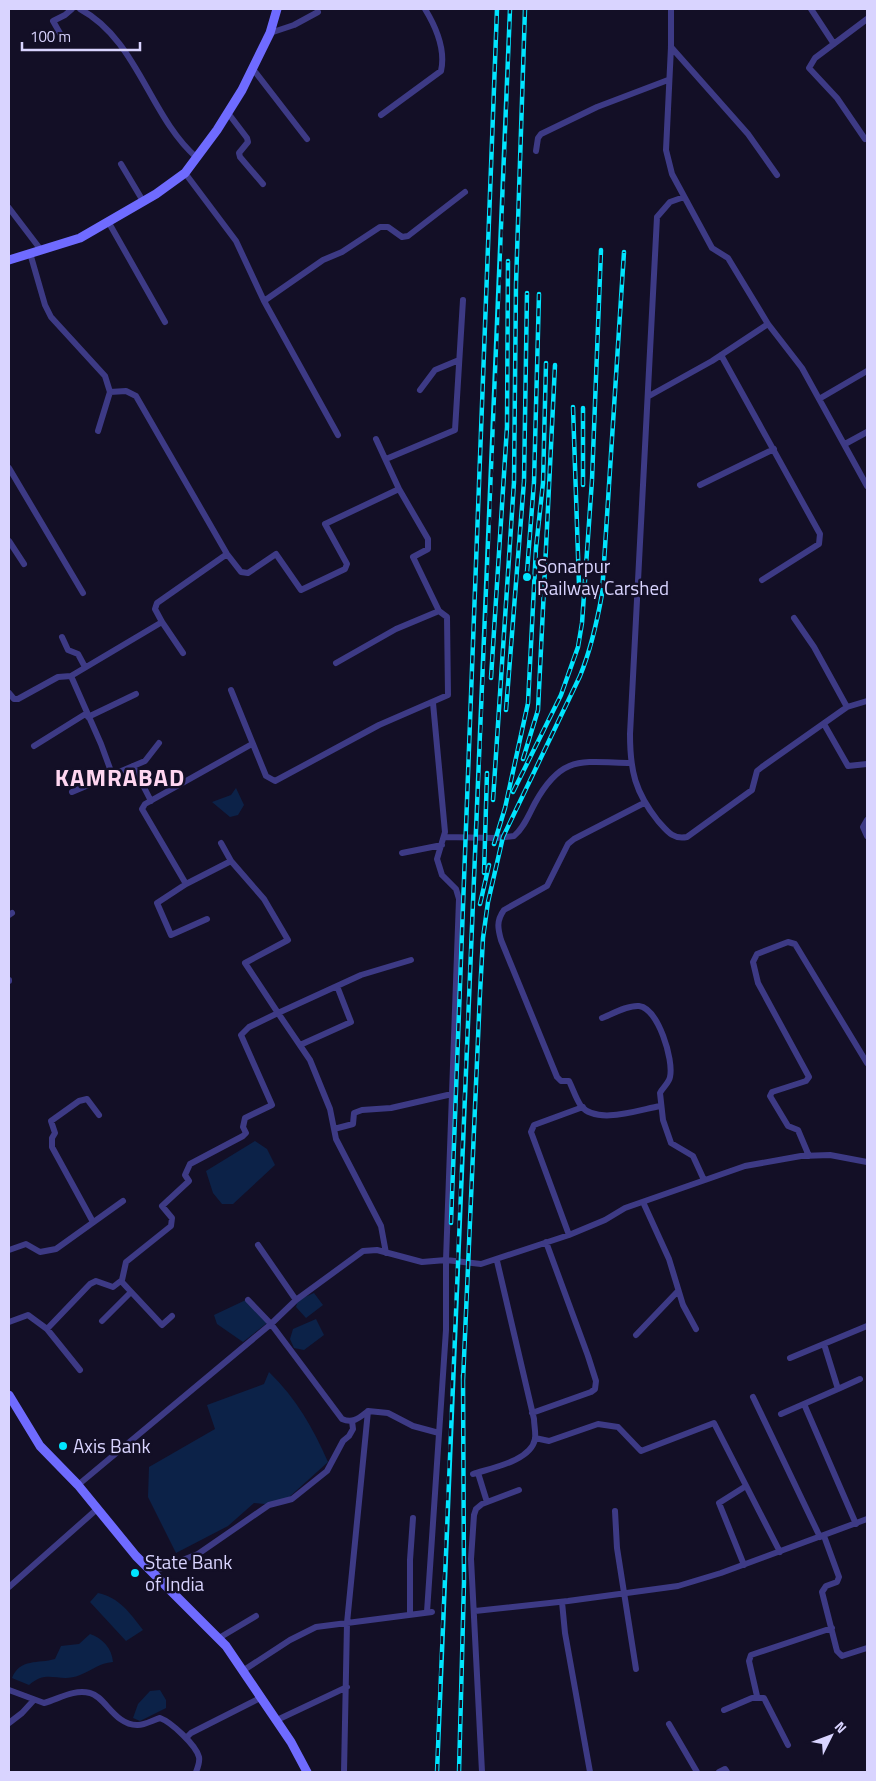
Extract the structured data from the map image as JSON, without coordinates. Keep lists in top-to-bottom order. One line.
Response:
{"districts":["KAMRABAD"],"places":["Sonarpur Railway Carshed","Axis Bank","State Bank of India"],"scale_bar":"100 m","north":"top right"}
